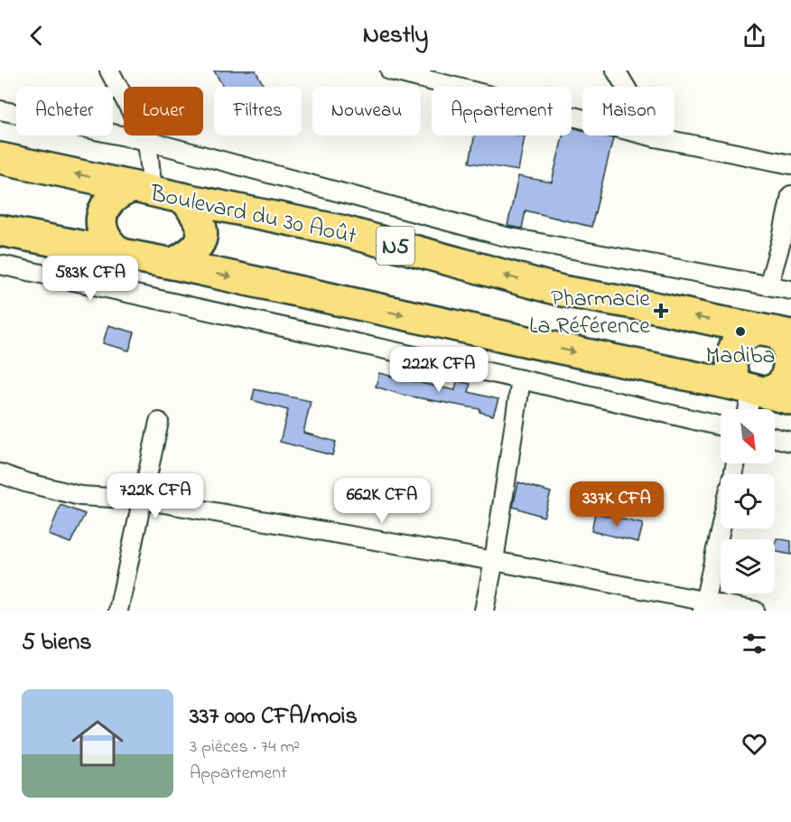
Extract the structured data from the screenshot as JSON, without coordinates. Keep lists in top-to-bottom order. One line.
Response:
{"streets":{"highway":["Boulevard du 30 Août","N5"]},"places":{"health":["Pharmacie La Référence"],"other":["Madiba"]},"north":"bottom right","page":{"header":"Nestly","chip":["Acheter","Louer","Filtres","Nouveau","Appartement","Maison"],"price":["583K CFA","222K CFA","722K CFA","662K CFA","337K CFA"],"heading":"5 biens","list":[{"name":"337 000 CFA/mois","note":"3 pièces · 74 m² · Appartement"}]}}
